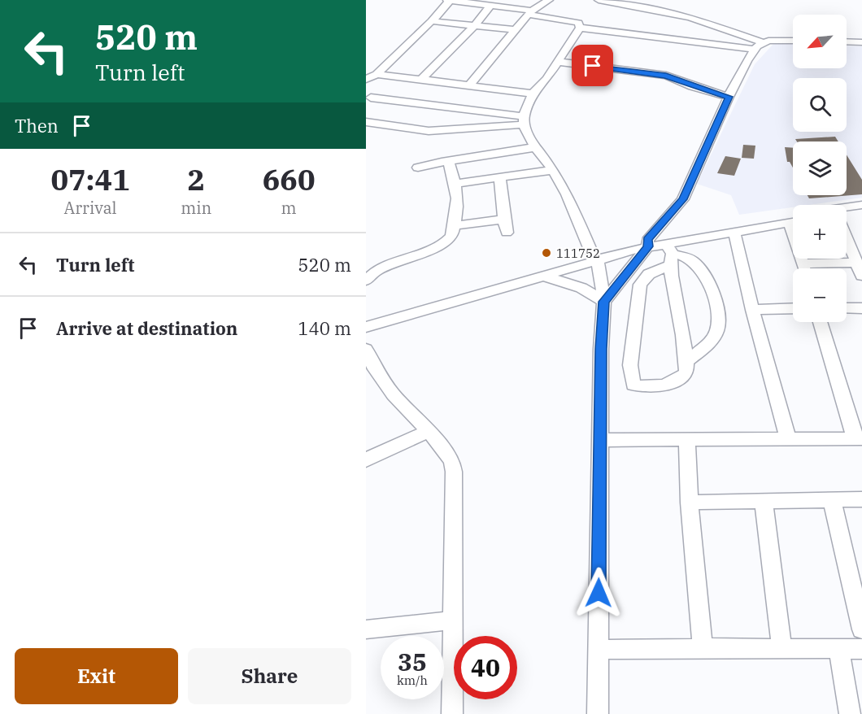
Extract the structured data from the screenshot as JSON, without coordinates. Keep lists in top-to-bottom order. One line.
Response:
{"places":["111752"],"north":"bottom left","page":{"turn":["520 m","Turn left"],"map_buttons":["+","−"],"then":"Then","eta":["07:41","Arrival","2","min","660","m"],"list":[{"name":"Turn left","value":"520 m"},{"name":"Arrive at destination","value":"140 m"}],"speed":"35 km/h","limit":"40","buttons":["Exit","Share"]}}
